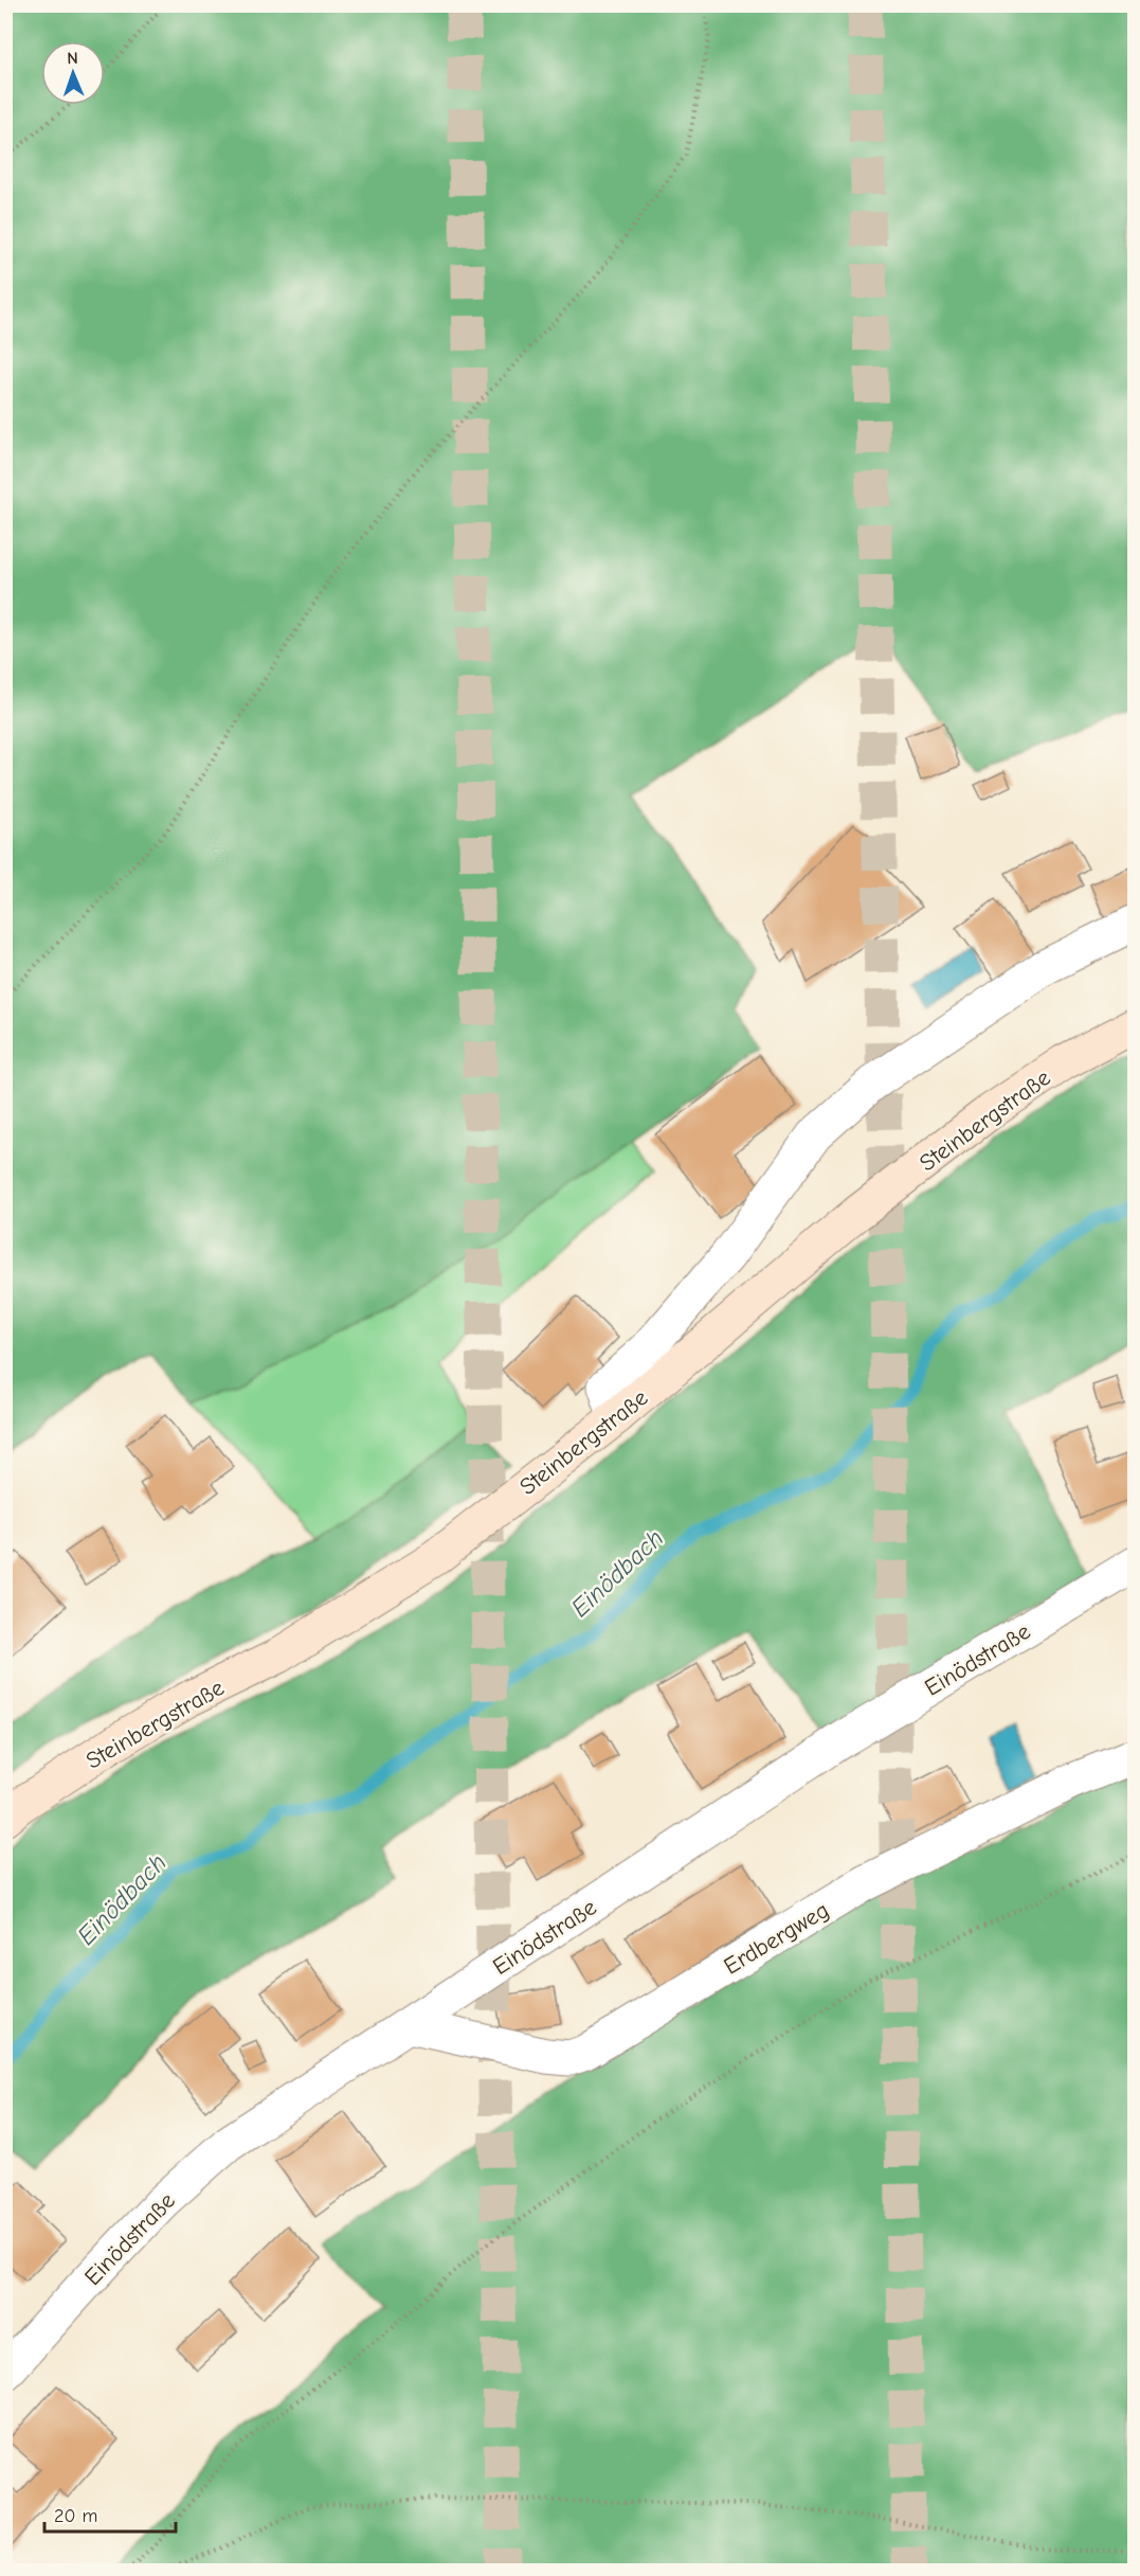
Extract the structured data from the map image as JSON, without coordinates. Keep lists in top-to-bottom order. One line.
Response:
{"streets":{"main road":["Steinbergstraße"],"street":["Einödstraße","Erdbergweg"]},"crossings":[["Einödstraße","Erdbergweg"]],"water":["Einödbach"],"scale_bar":"20 m","north":"top"}
